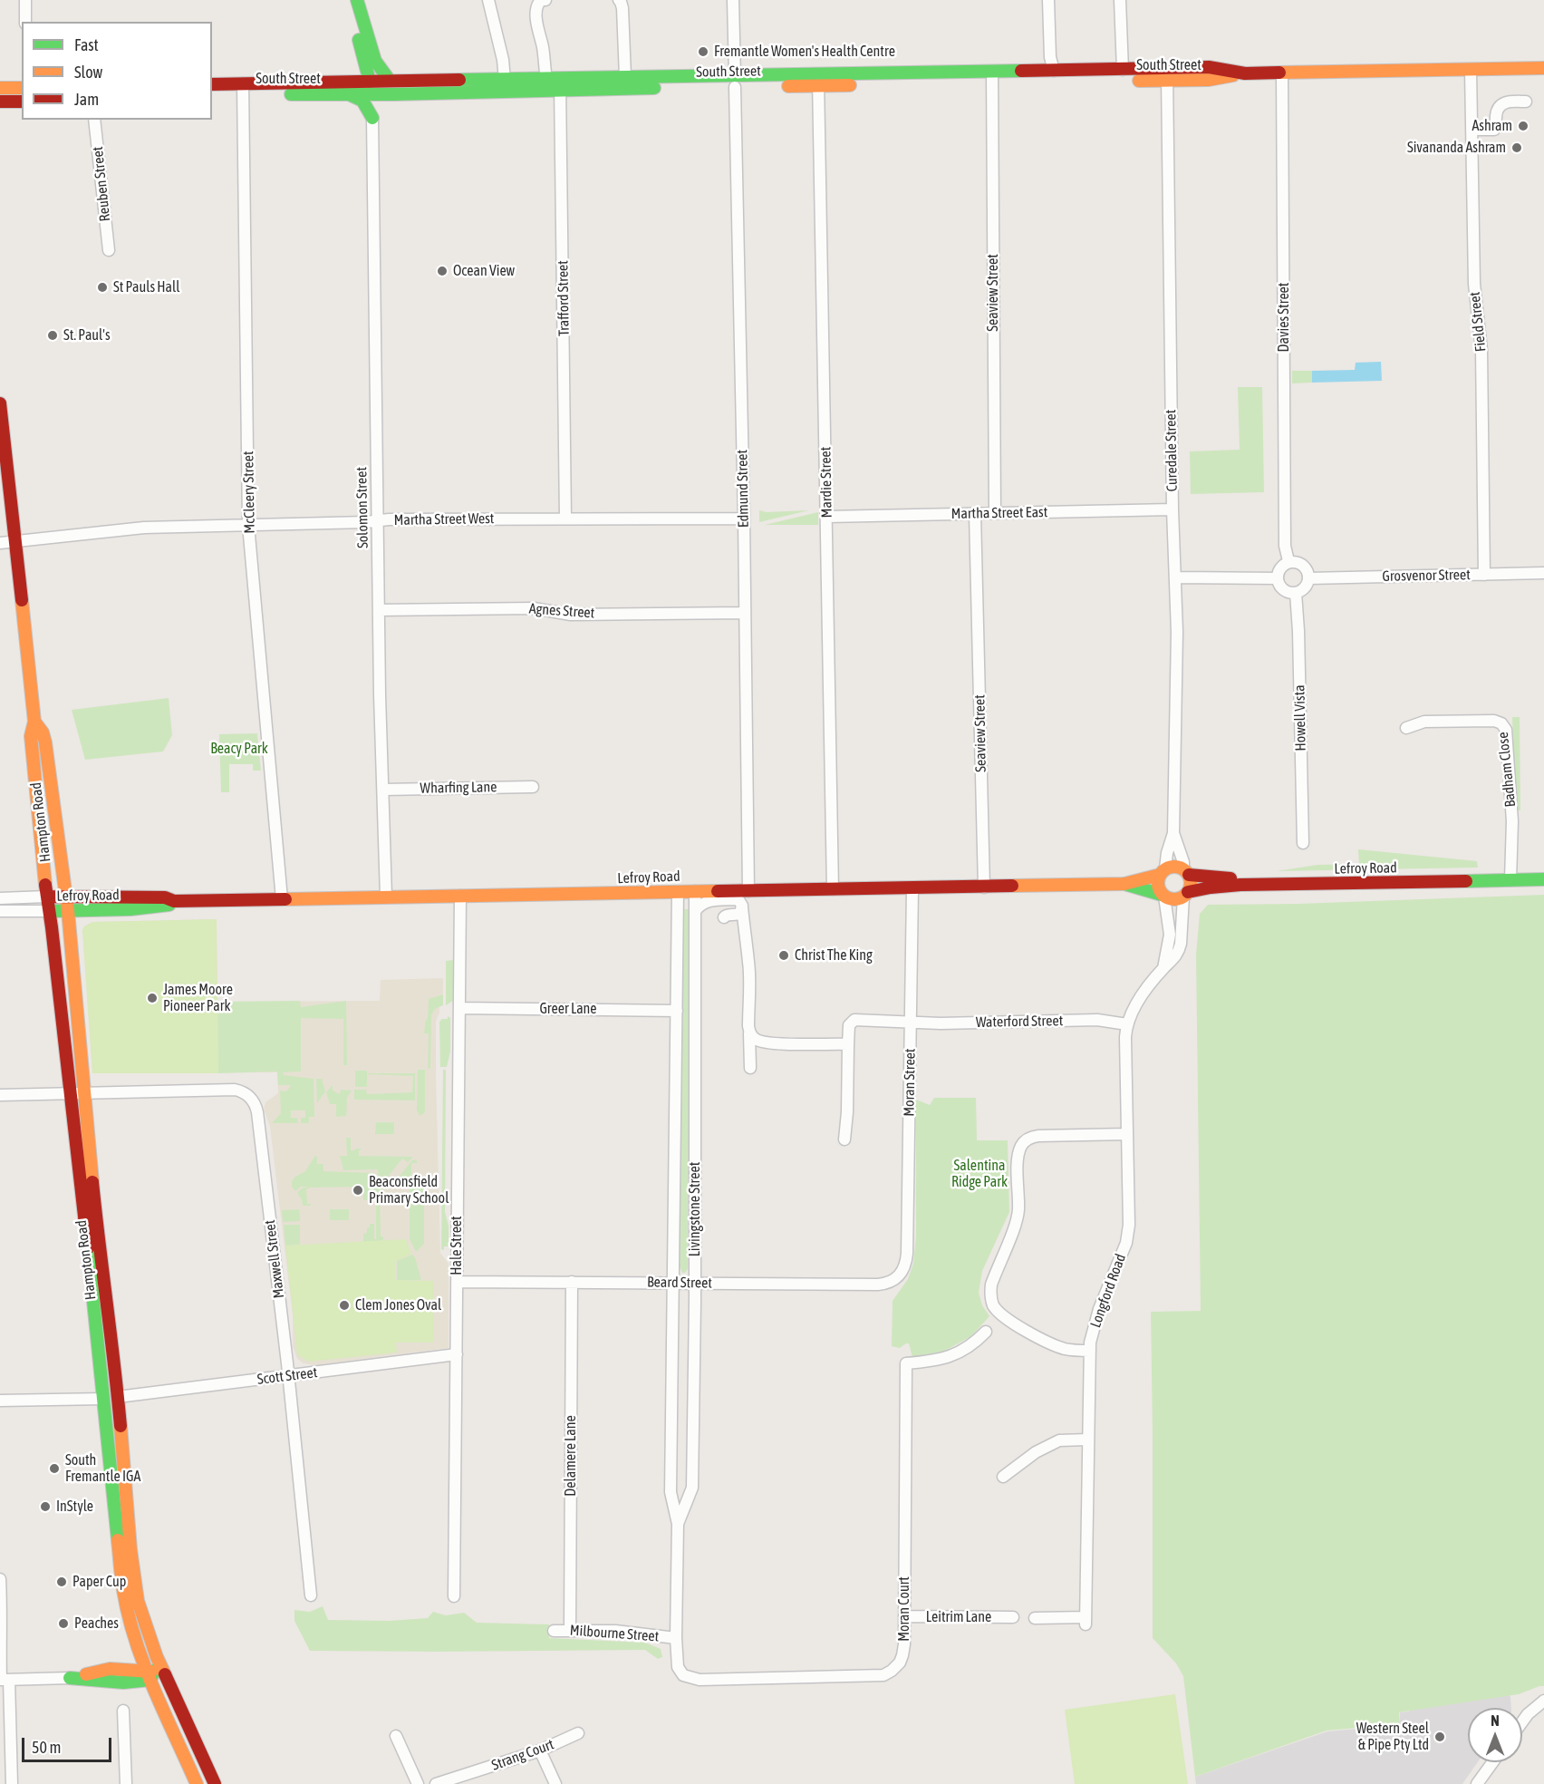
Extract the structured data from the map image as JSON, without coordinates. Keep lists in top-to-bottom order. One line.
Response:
{"streets":{"main road":["South Street","Solomon Street","Hampton Road","Lefroy Road"],"street":["Reuben Street","Seaview Street","Trafford Street","Davies Street","Field Street","Curedale Street","Mardie Street","Edmund Street","McCleery Street","Martha Street East","Martha Street West","Grosvenor Street","Agnes Street","Howell Vista","Badham Close","Wharfing Lane","Greer Lane","Waterford Street","Moran Street","Livingstone Street","Hale Street","Maxwell Street","Beard Street","Longford Road","Scott Street","Delamere Lane","Moran Court","Leitrim Lane","Milbourne Street","Strang Court"]},"crossings":[["South Street","Seaview Street"],["South Street","Trafford Street"],["South Street","Davies Street"],["South Street","Field Street"],["South Street","Curedale Street"],["South Street","Mardie Street"],["South Street","Edmund Street"],["South Street","McCleery Street"],["South Street","Solomon Street"],["Seaview Street","Martha Street East"],["Seaview Street","Lefroy Road"],["Trafford Street","Martha Street West"],["Davies Street","Grosvenor Street"],["Davies Street","Howell Vista"],["Field Street","Grosvenor Street"],["Curedale Street","Martha Street East"],["Curedale Street","Lefroy Road"],["Curedale Street","Longford Road"],["Mardie Street","Martha Street East"],["Mardie Street","Lefroy Road"],["Edmund Street","Martha Street West"],["Edmund Street","Agnes Street"],["Edmund Street","Lefroy Road"],["McCleery Street","Martha Street West"],["McCleery Street","Lefroy Road"],["Solomon Street","Martha Street West"],["Solomon Street","Agnes Street"],["Solomon Street","Wharfing Lane"],["Solomon Street","Lefroy Road"],["Martha Street West","Hampton Road"],["Grosvenor Street","Howell Vista"],["Badham Close","Lefroy Road"],["Hampton Road","Lefroy Road"],["Hampton Road","Maxwell Street"],["Hampton Road","Scott Street"],["Lefroy Road","Moran Street"],["Lefroy Road","Livingstone Street"],["Lefroy Road","Hale Street"],["Lefroy Road","Longford Road"],["Greer Lane","Livingstone Street"],["Greer Lane","Hale Street"],["Waterford Street","Moran Street"],["Waterford Street","Longford Road"],["Moran Street","Beard Street"],["Livingstone Street","Beard Street"],["Livingstone Street","Moran Court"],["Livingstone Street","Milbourne Street"],["Hale Street","Beard Street"],["Hale Street","Scott Street"],["Maxwell Street","Scott Street"],["Beard Street","Delamere Lane"],["Delamere Lane","Milbourne Street"],["Moran Court","Leitrim Lane"]],"parks":["Beacy Park","Salentina Ridge Park"],"places":["Fremantle Women's Health Centre","Ashram","Sivananda Ashram","Ocean View","St Pauls Hall","St. Paul's","Christ The King","James Moore Pioneer Park","Beaconsfield Primary School","Clem Jones Oval","South Fremantle IGA","InStyle","Paper Cup","Peaches","Western Steel & Pipe Pty Ltd"],"legend":["Fast","Slow","Jam"],"scale_bar":"50 m","north":"top"}
